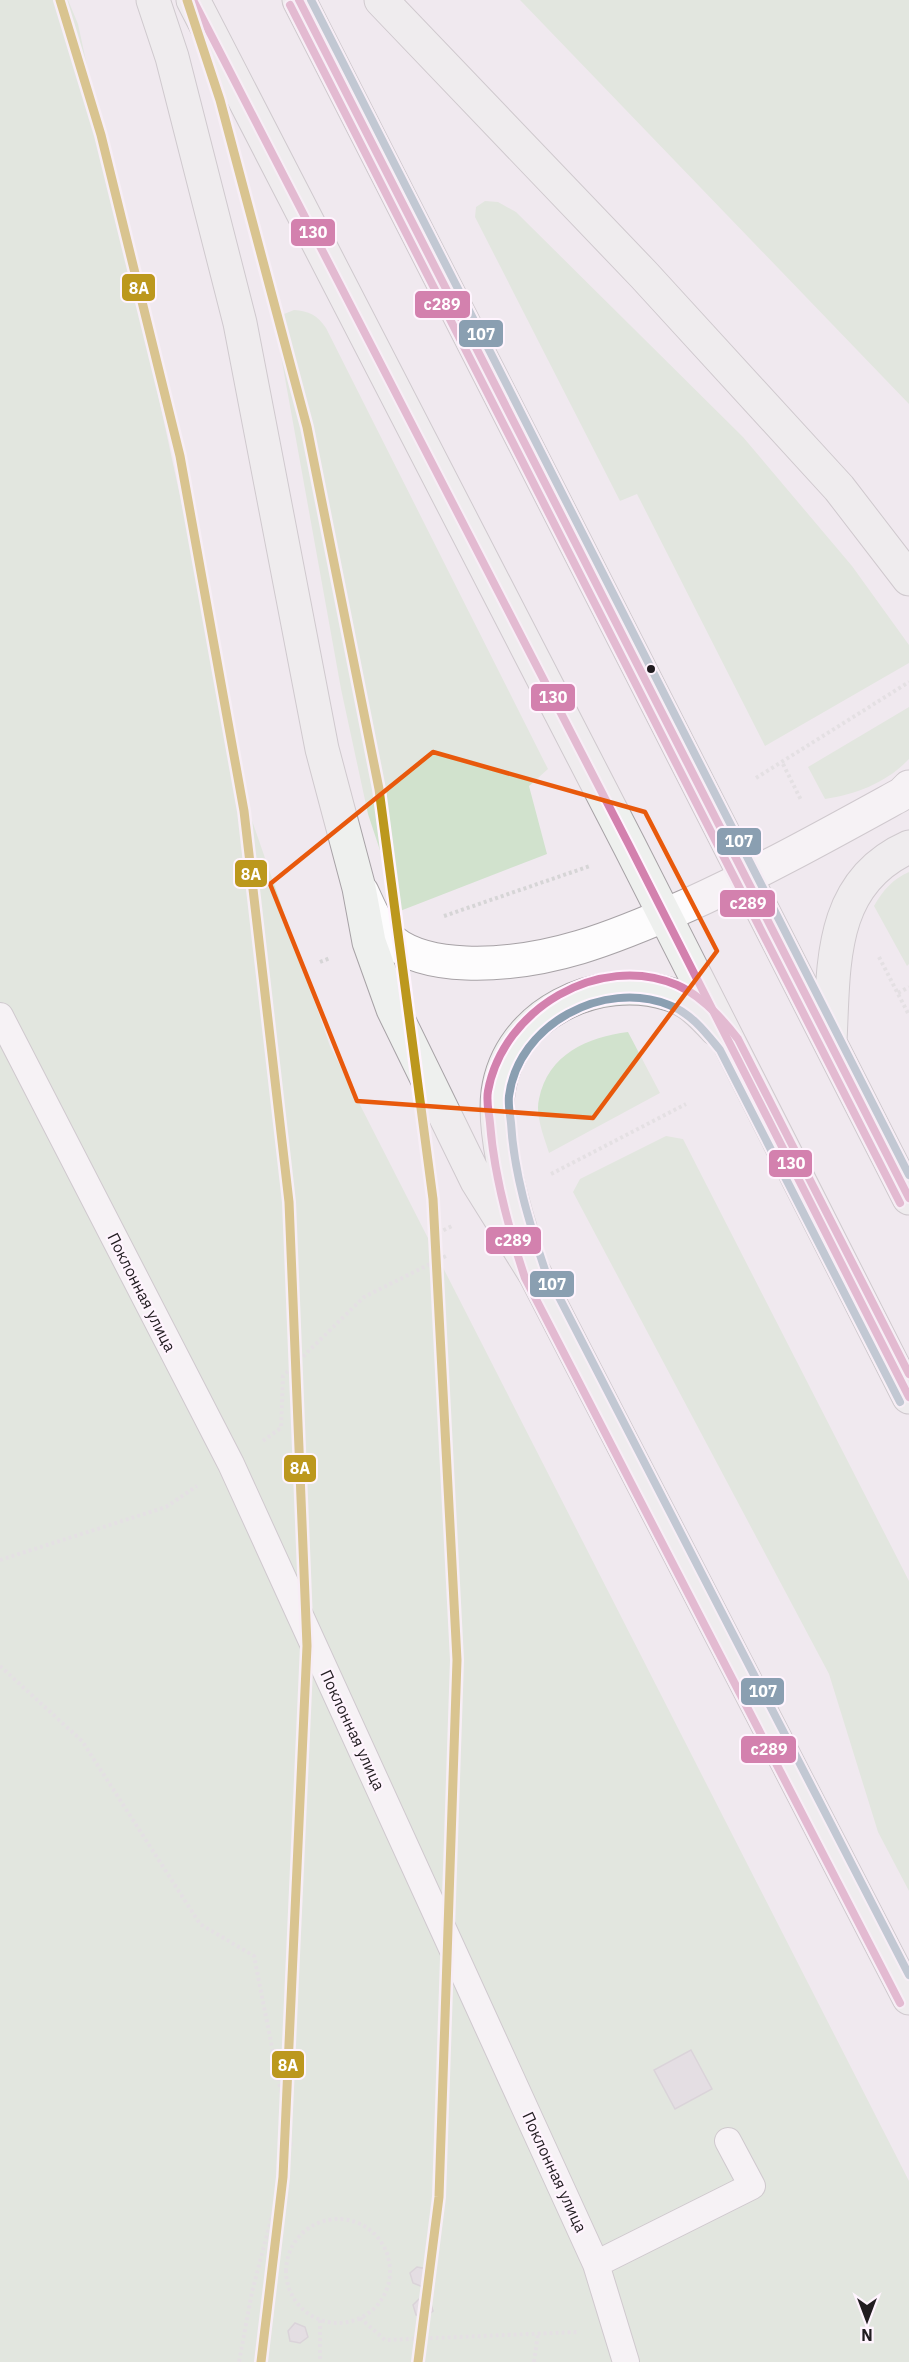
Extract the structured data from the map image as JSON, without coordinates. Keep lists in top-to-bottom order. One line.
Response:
{"streets":{"lane":["Поклонная улица"]},"lines":["transit line 8А","transit line 130","transit line 107","transit line с289"],"north":"bottom"}
